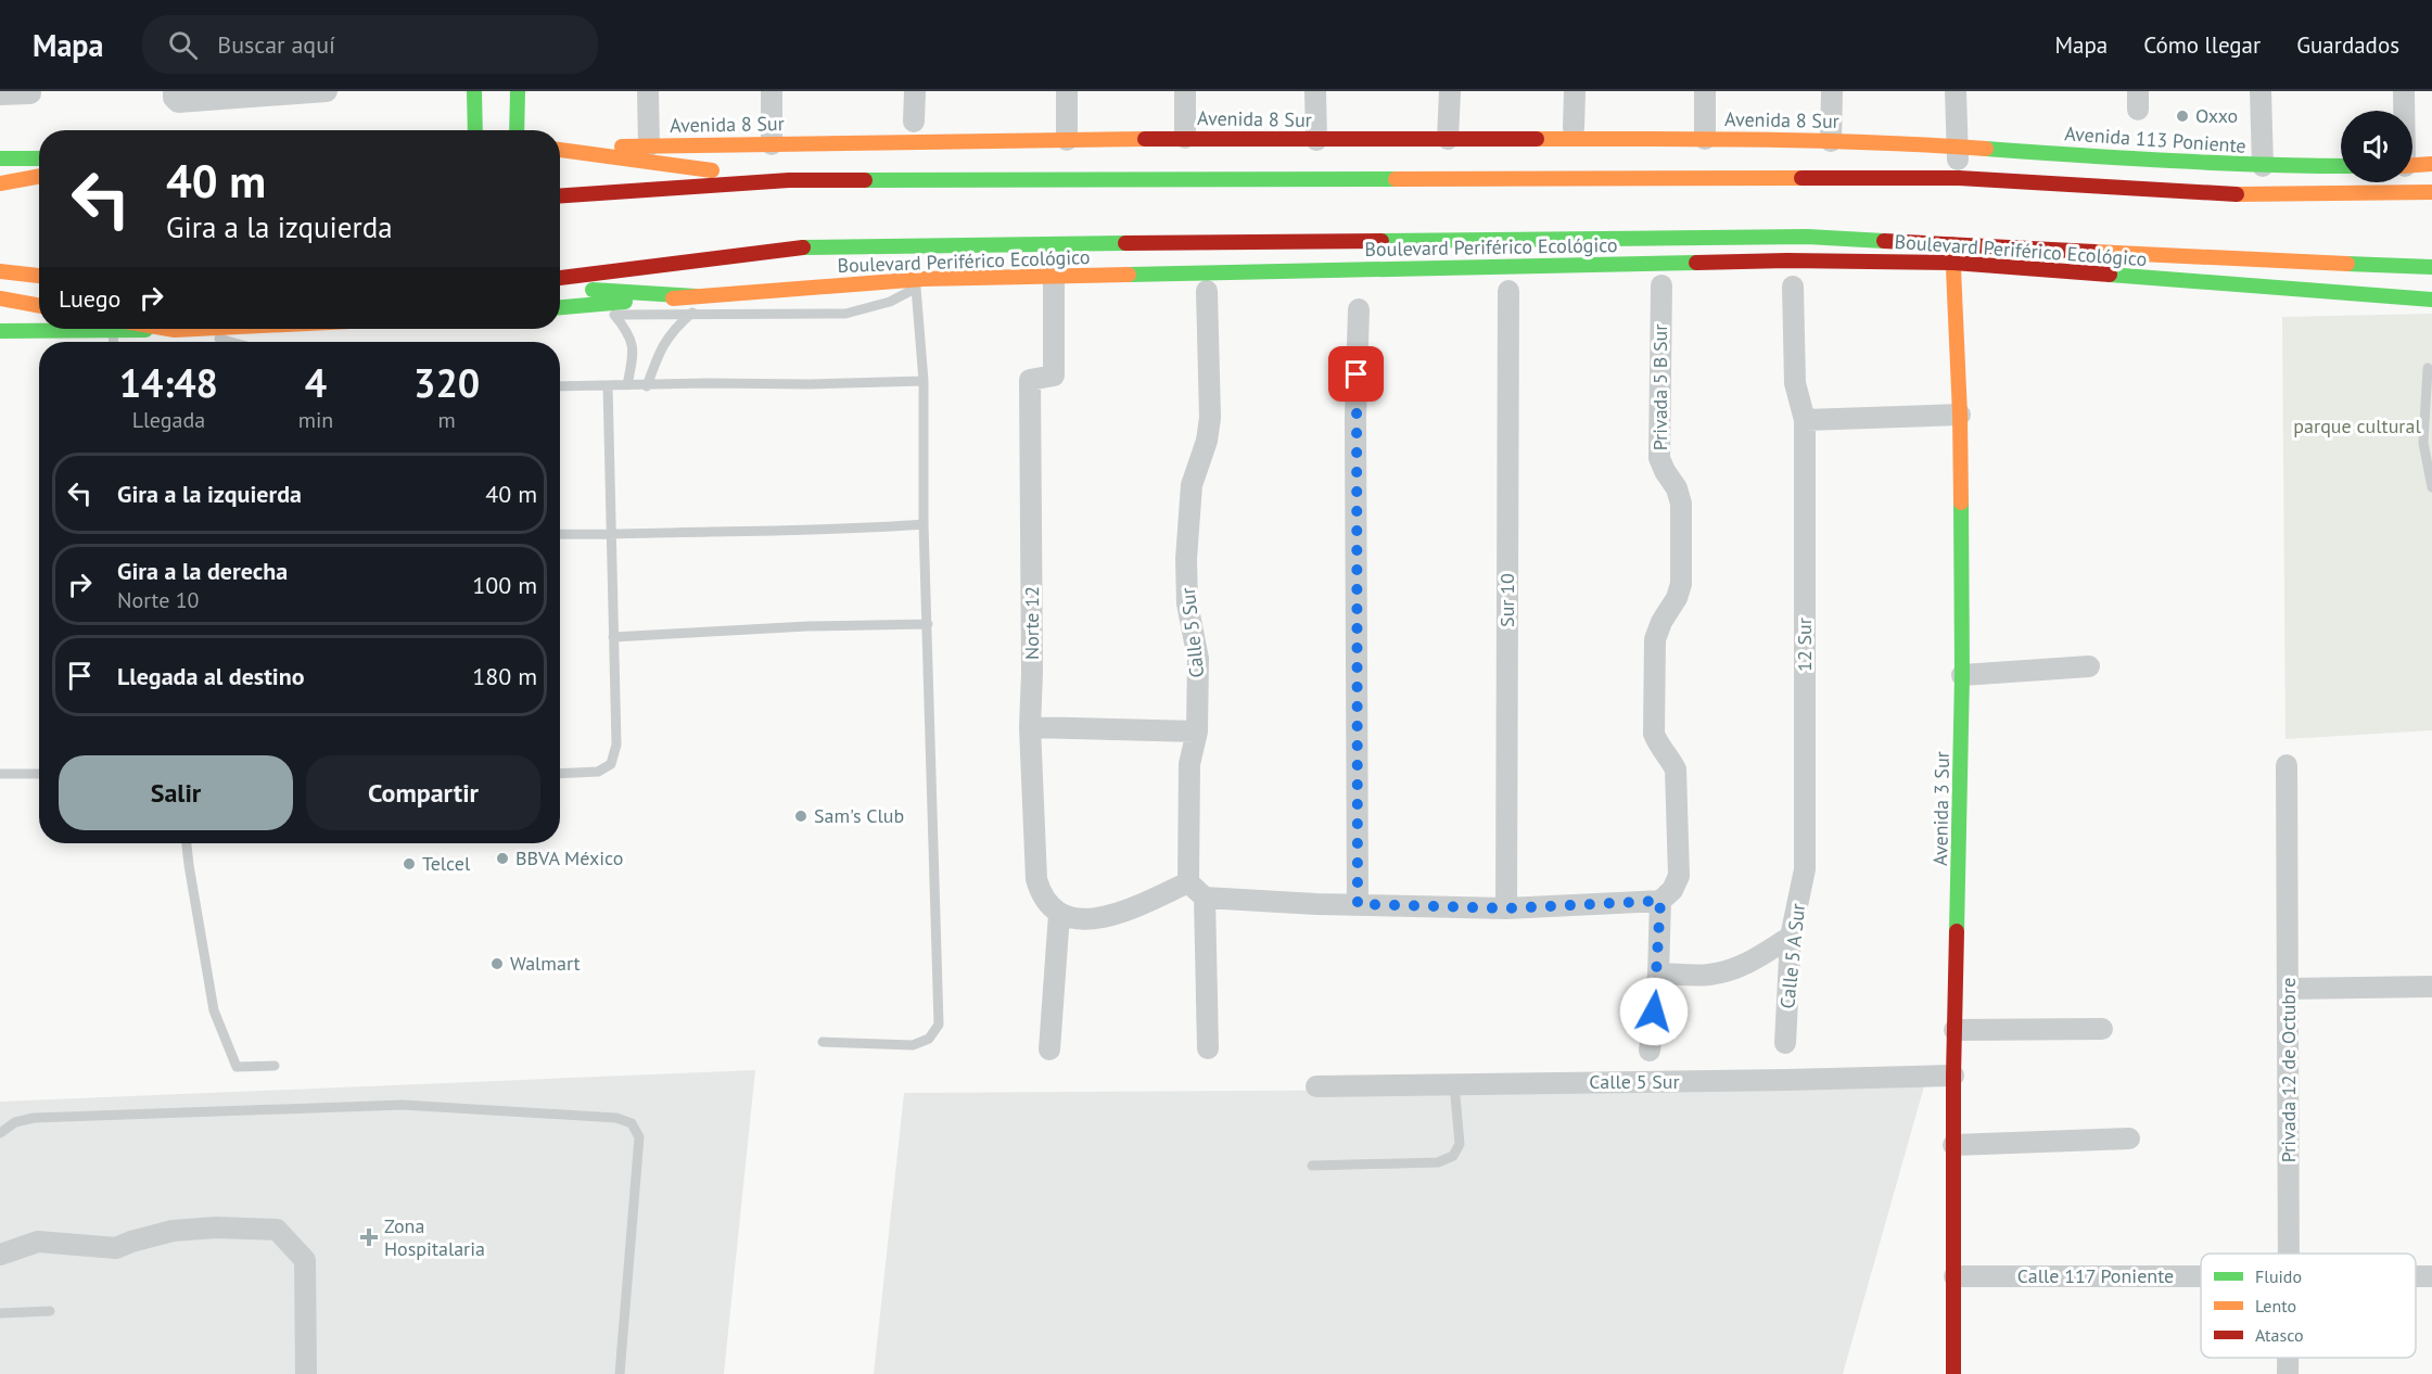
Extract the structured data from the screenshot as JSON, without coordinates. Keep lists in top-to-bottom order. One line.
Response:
{"streets":{"main road":["Avenida 8 Sur","Avenida 113 Poniente","Boulevard Periférico Ecológico","Avenida 3 Sur"],"street":["Privada 5 B Sur","Sur 10","Norte 12","Calle 5 Sur","12 Sur","Calle 5 A Sur","Privada 12 de Octubre","Calle 117 Poniente"]},"crossings":[["Avenida 8 Sur","Avenida 113 Poniente"],["Boulevard Periférico Ecológico","Norte 12"],["Boulevard Periférico Ecológico","Avenida 3 Sur"],["Calle 5 Sur","Avenida 3 Sur"],["12 Sur","Calle 5 A Sur"],["Avenida 3 Sur","Calle 117 Poniente"]],"parks":["parque cultural"],"places":{"other":["Oxxo","Sam's Club","BBVA México","Telcel","Walmart"],"health":["Zona Hospitalaria"]},"legend":["Fluido","Lento","Atasco"],"page":{"header":"Mapa","search":"Buscar aquí","nav":["Mapa","Cómo llegar","Guardados"],"turn":["40 m","Gira a la izquierda"],"then":"Luego","eta":["14:48","Llegada","4","min","320","m"],"list":[{"name":"Gira a la izquierda","value":"40 m"},{"name":"Gira a la derecha","note":"Norte 10","value":"100 m"},{"name":"Llegada al destino","value":"180 m"}],"buttons":["Salir","Compartir"]}}
